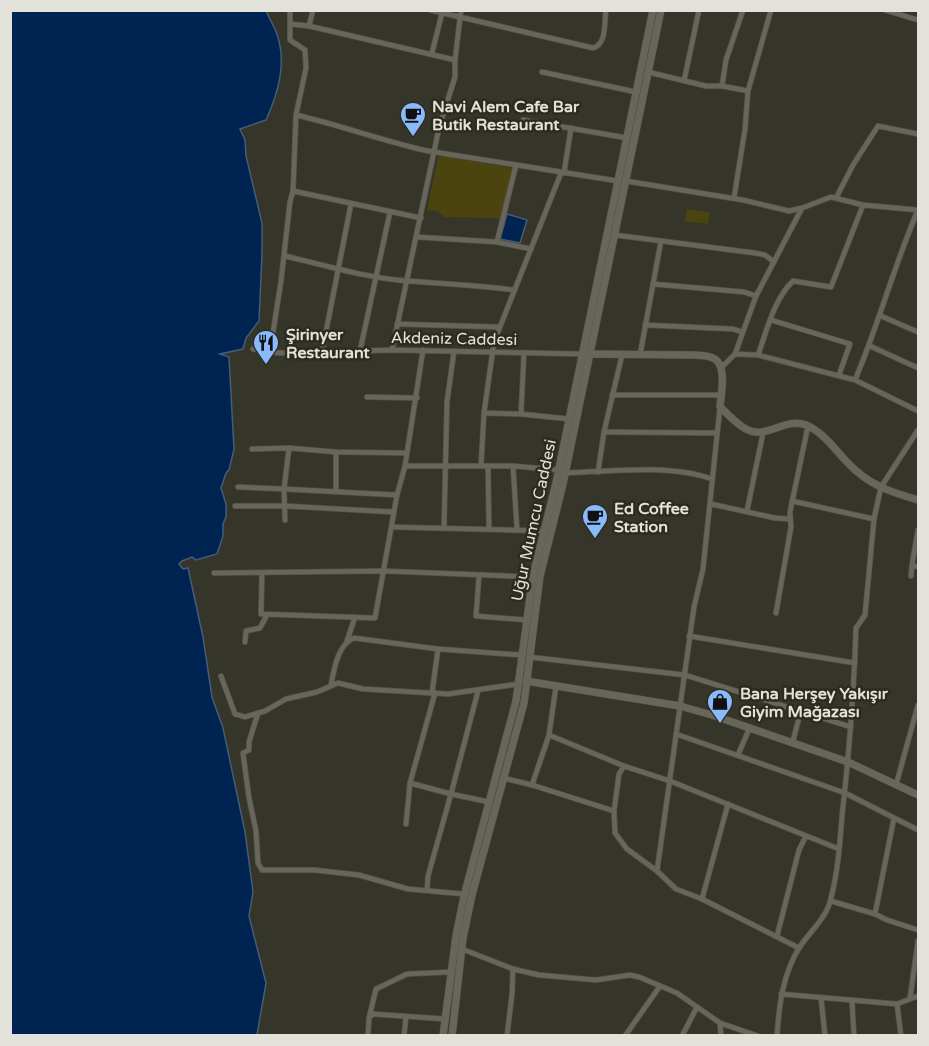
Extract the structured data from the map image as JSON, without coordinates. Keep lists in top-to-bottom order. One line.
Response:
{"streets":{"street":["Akdeniz Caddesi","Uğur Mumcu Caddesi"]},"crossings":[["Akdeniz Caddesi","Uğur Mumcu Caddesi"]],"places":{"cafe":["Navi Alem Cafe Bar Butik Restaurant","Ed Coffee Station"],"restaurant":["Şirinyer Restaurant"],"shop":["Bana Herşey Yakışır Giyim Mağazası"]}}
